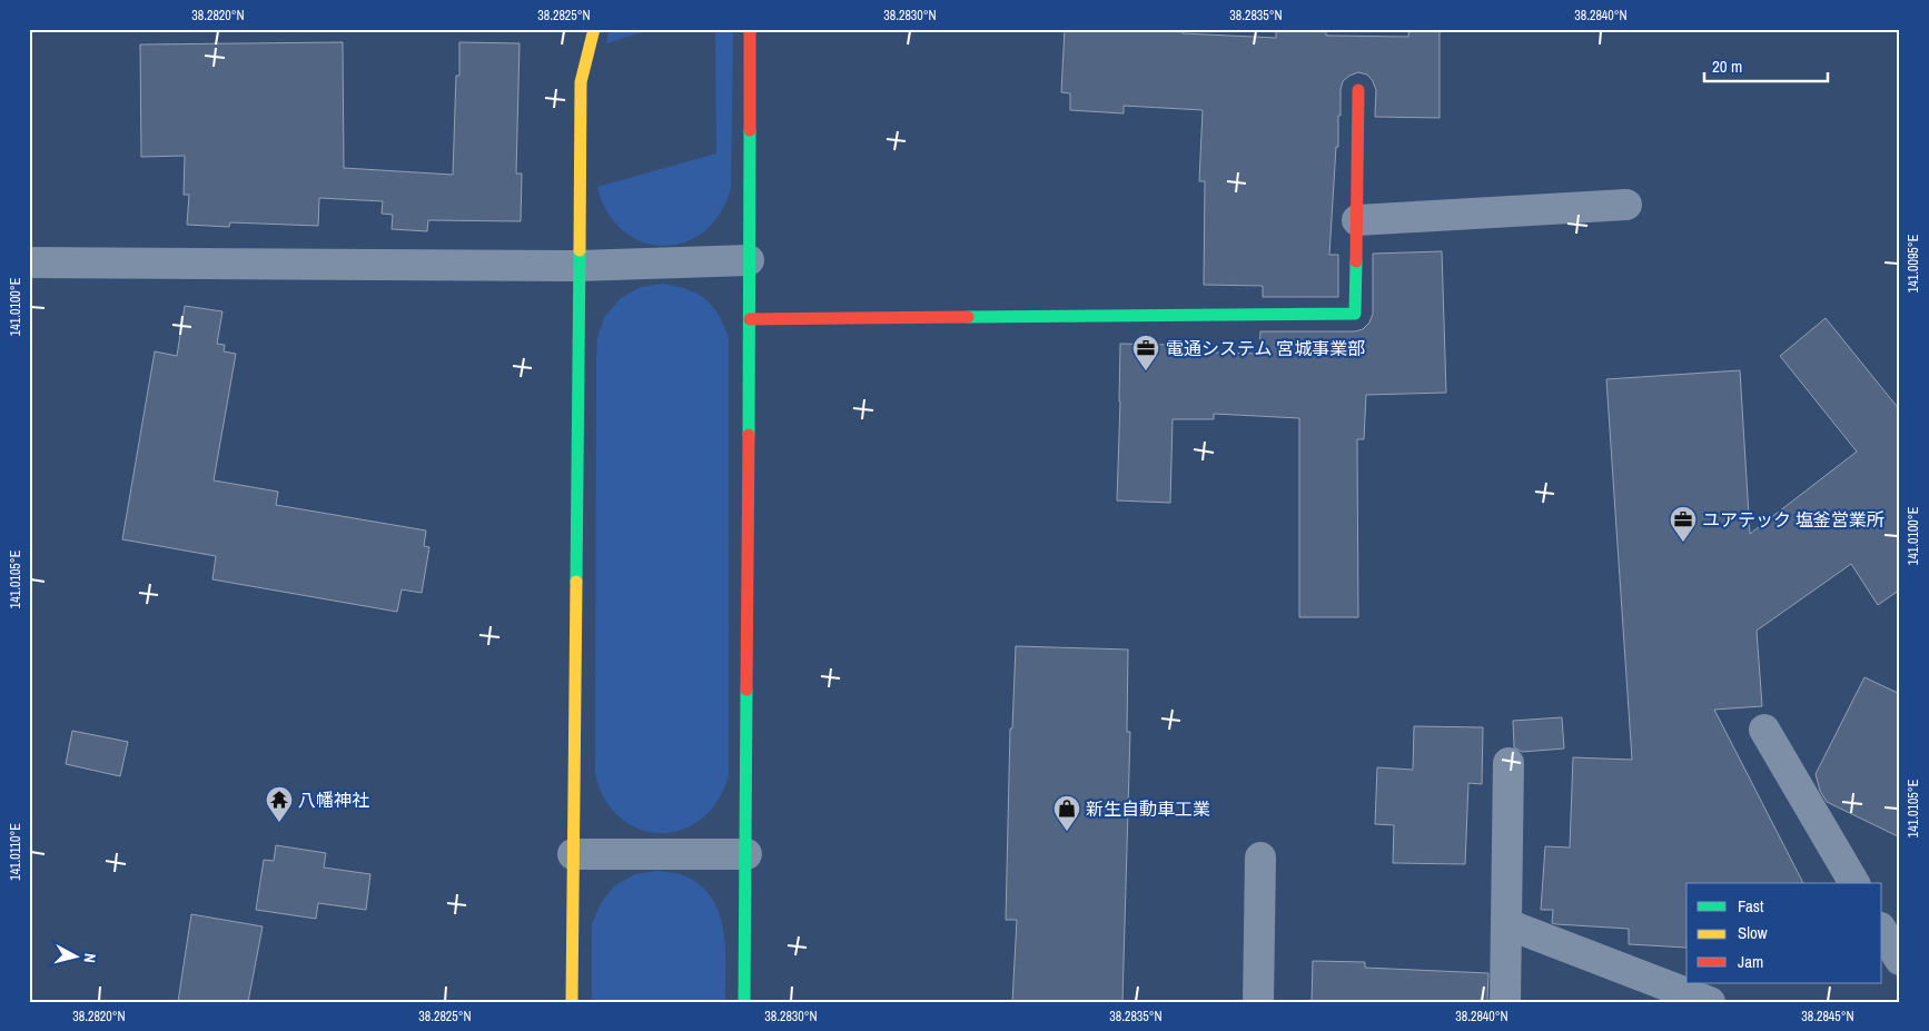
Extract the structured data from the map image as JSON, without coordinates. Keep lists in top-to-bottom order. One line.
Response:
{"places":{"office":["電通システム 宮城事業部","ユアテック 塩釜営業所"],"temple":["八幡神社"],"shop":["新生自動車工業"]},"legend":["Fast","Slow","Jam"],"scale_bar":"20 m","north":"right","coordinates":["38.2820°N","38.2825°N","38.2830°N","38.2835°N","38.2840°N","141.0095°E","141.0100°E","141.0105°E","141.0110°E","38.2845°N"]}
